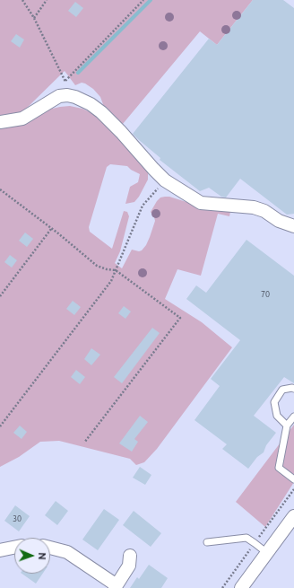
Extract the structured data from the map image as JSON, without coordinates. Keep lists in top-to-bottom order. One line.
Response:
{"house_numbers":["70","30"],"north":"right"}
